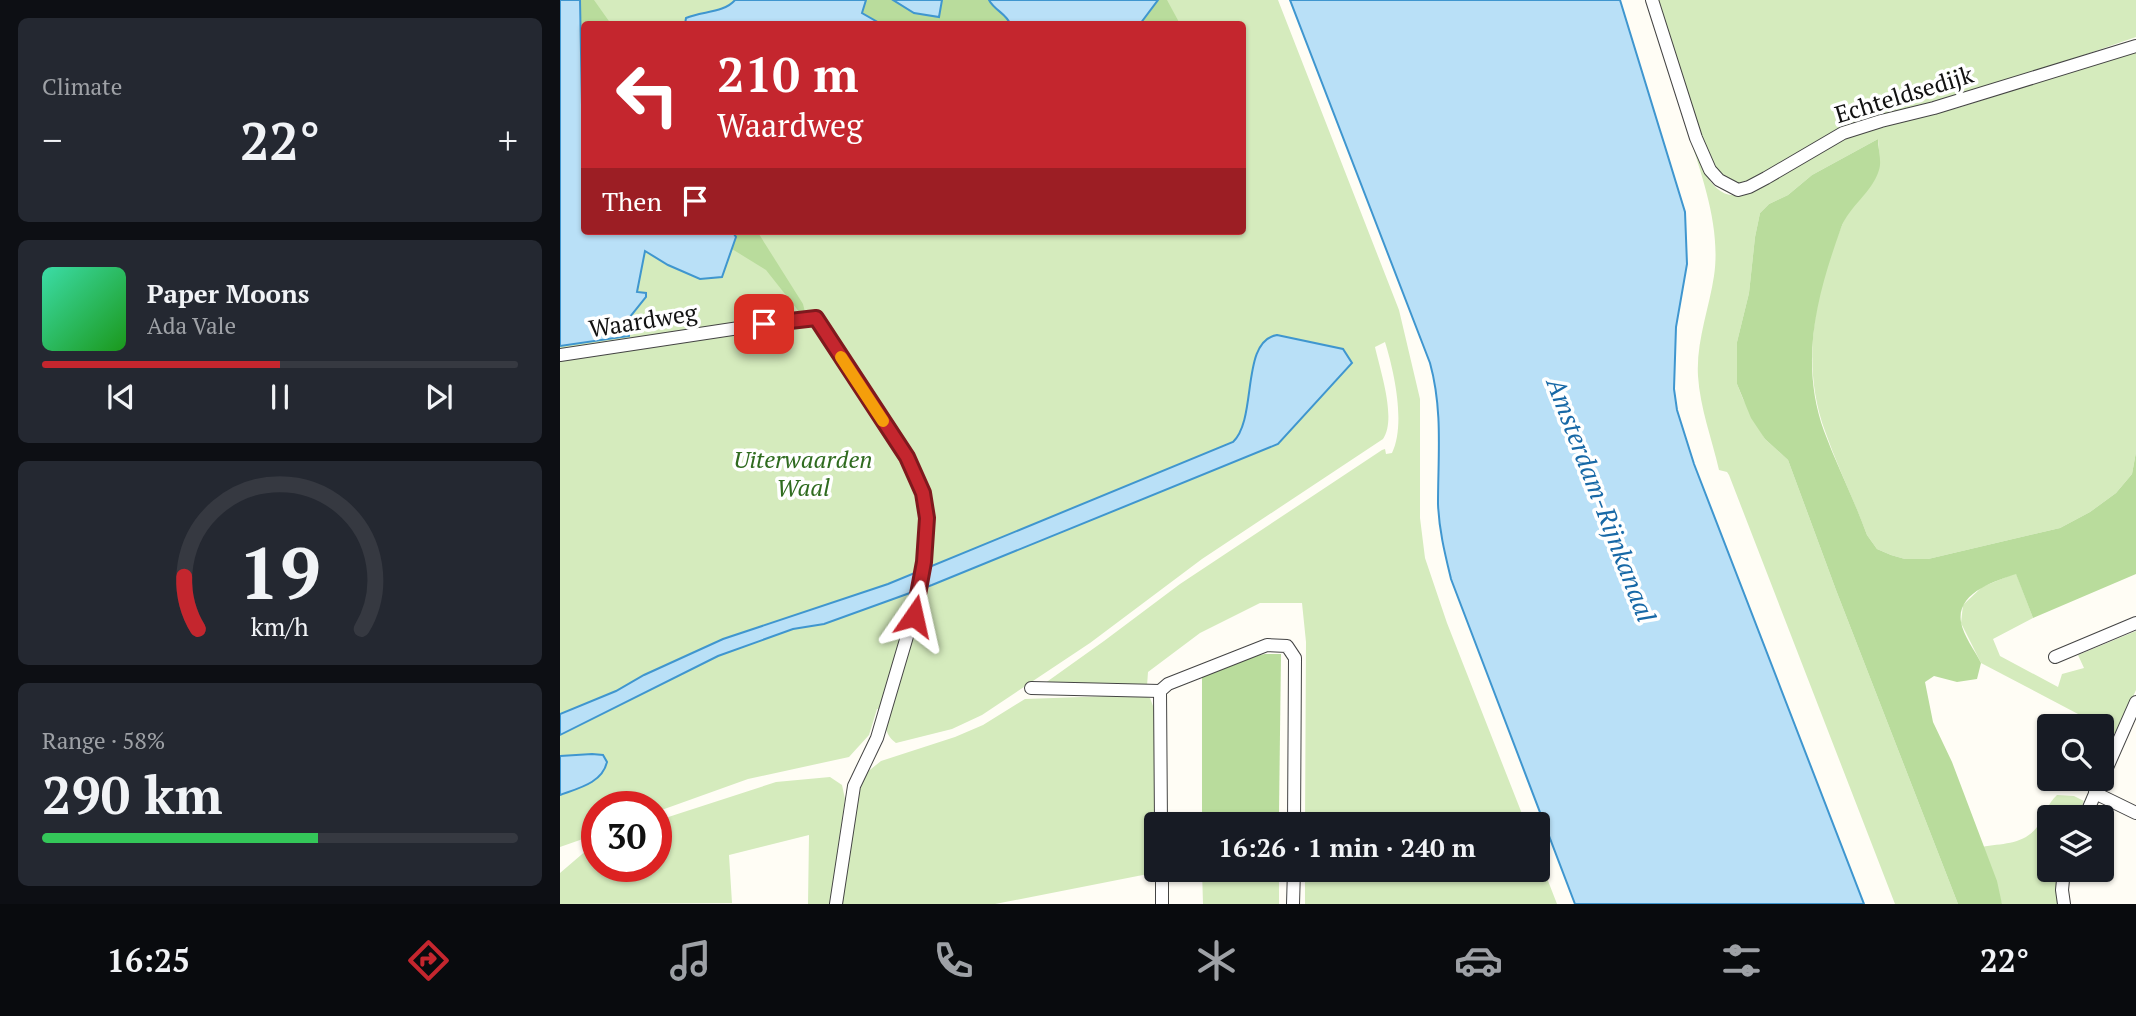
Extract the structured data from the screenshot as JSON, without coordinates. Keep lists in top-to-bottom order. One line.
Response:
{"streets":{"street":["Echteldsedijk","Waardweg"]},"water":["Amsterdam-Rijnkanaal"],"parks":["Uiterwaarden Waal"],"page":{"tile":["Climate",["Range · 58%","290 km"]],"turn":["210 m","Waardweg"],"heat":["−","22°","+"],"then":"Then","song":["Paper Moons","Ada Vale"],"limit":"30","trip":"16:26 · 1 min · 240 m","tabs":["16:25","22°"],"gauge":["19","km/h"]}}
